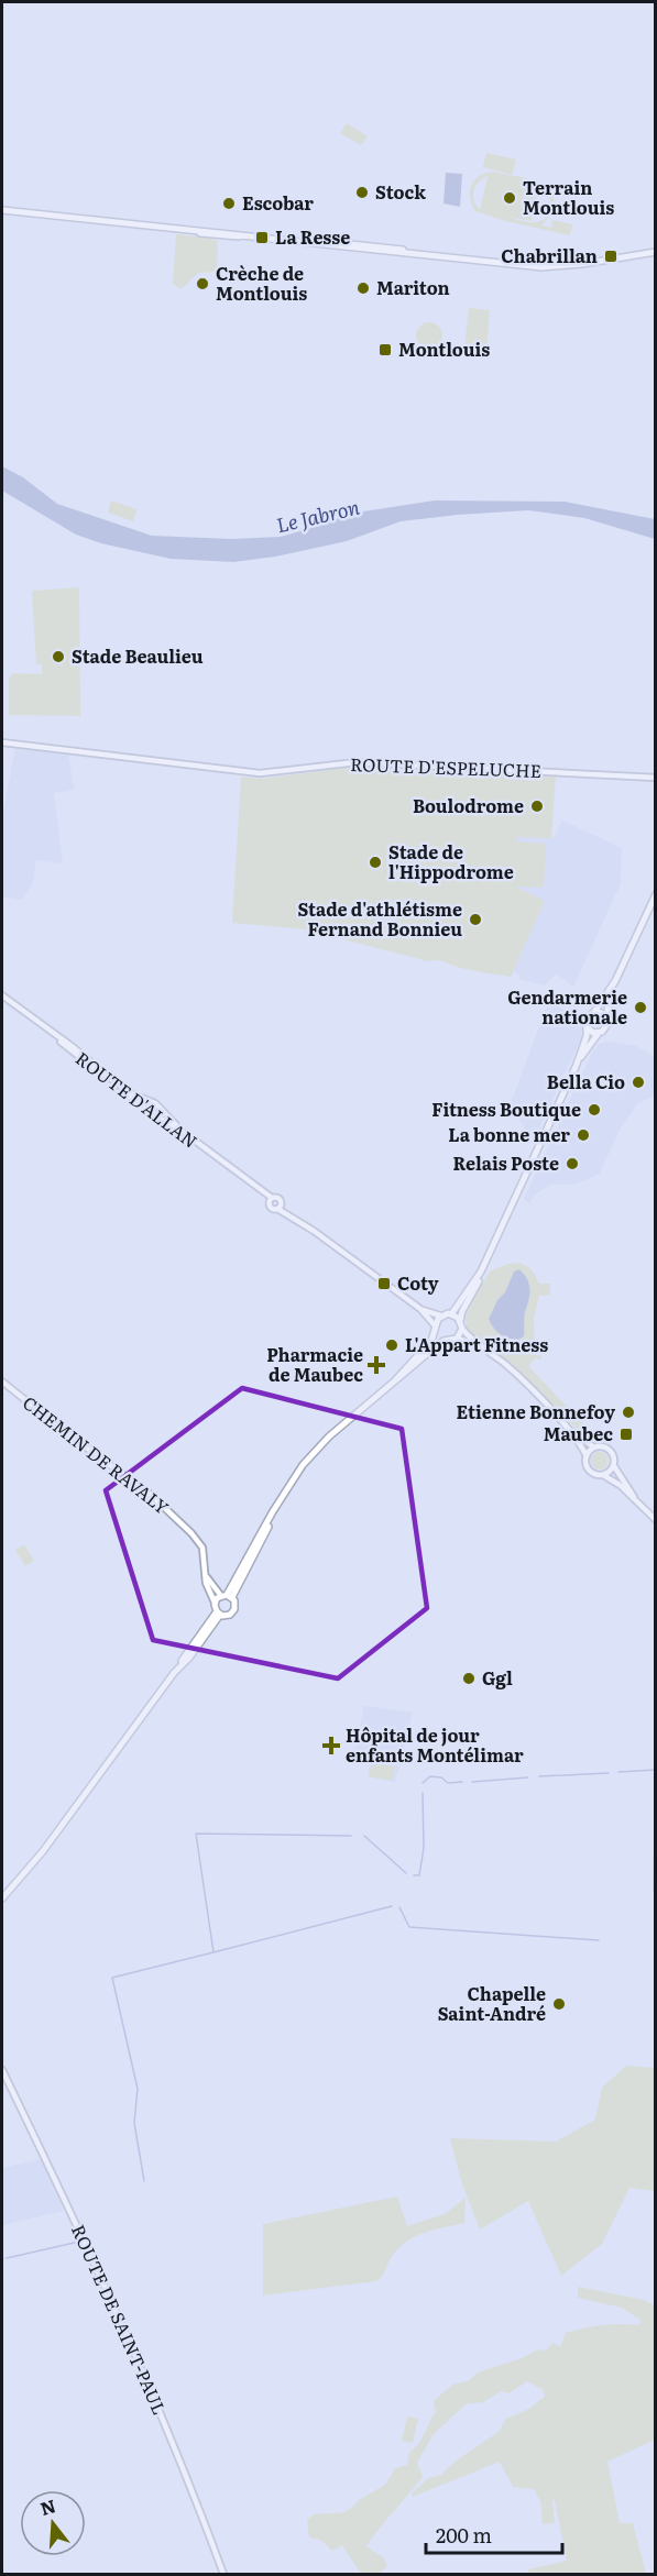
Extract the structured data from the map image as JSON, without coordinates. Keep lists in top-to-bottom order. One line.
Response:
{"streets":{"street":["ROUTE D'ESPELUCHE","ROUTE D'ALLAN","CHEMIN DE RAVALY","ROUTE DE SAINT-PAUL"]},"water":["Le Jabron"],"places":{"other":["Stock","Terrain Montlouis","Escobar","Crèche de Montlouis","Mariton","Stade Beaulieu","Boulodrome","Stade de l'Hippodrome","Stade d'athlétisme Fernand Bonnieu","Gendarmerie nationale","Bella Cio","Fitness Boutique","La bonne mer","Relais Poste","L'Appart Fitness","Etienne Bonnefoy","Ggl","Chapelle Saint-André"],"transit":["La Resse","Chabrillan","Montlouis","Coty","Maubec"],"health":["Pharmacie de Maubec","Hôpital de jour enfants Montélimar"]},"scale_bar":"200 m","north":"top"}
